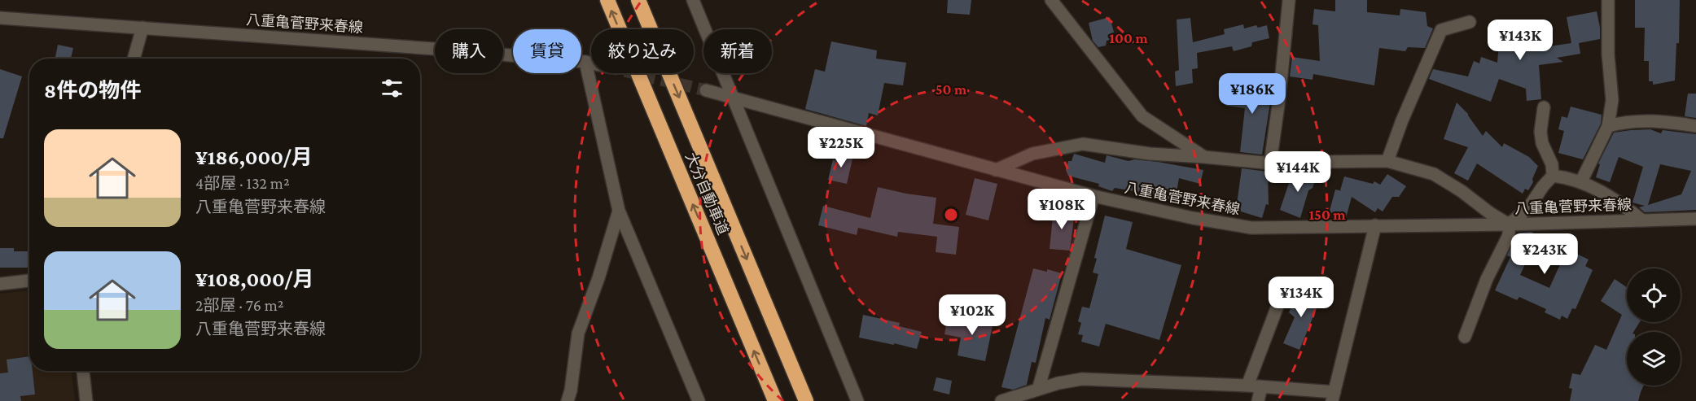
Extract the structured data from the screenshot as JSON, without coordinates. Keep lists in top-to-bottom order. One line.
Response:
{"streets":{"highway":["大分自動車道"],"street":["八重亀菅野来春線"]},"page":{"price":["¥143K","¥186K","¥225K","¥144K","¥108K","¥243K","¥134K","¥102K"],"chip":["購入","賃貸","絞り込み","新着"],"heading":"8件の物件","list":[{"name":"¥186,000/月","note":"4部屋 · 132 m² · 八重亀菅野来春線"},{"name":"¥108,000/月","note":"2部屋 · 76 m² · 八重亀菅野来春線"}]},"rings":["100 m","50 m","150 m"]}
